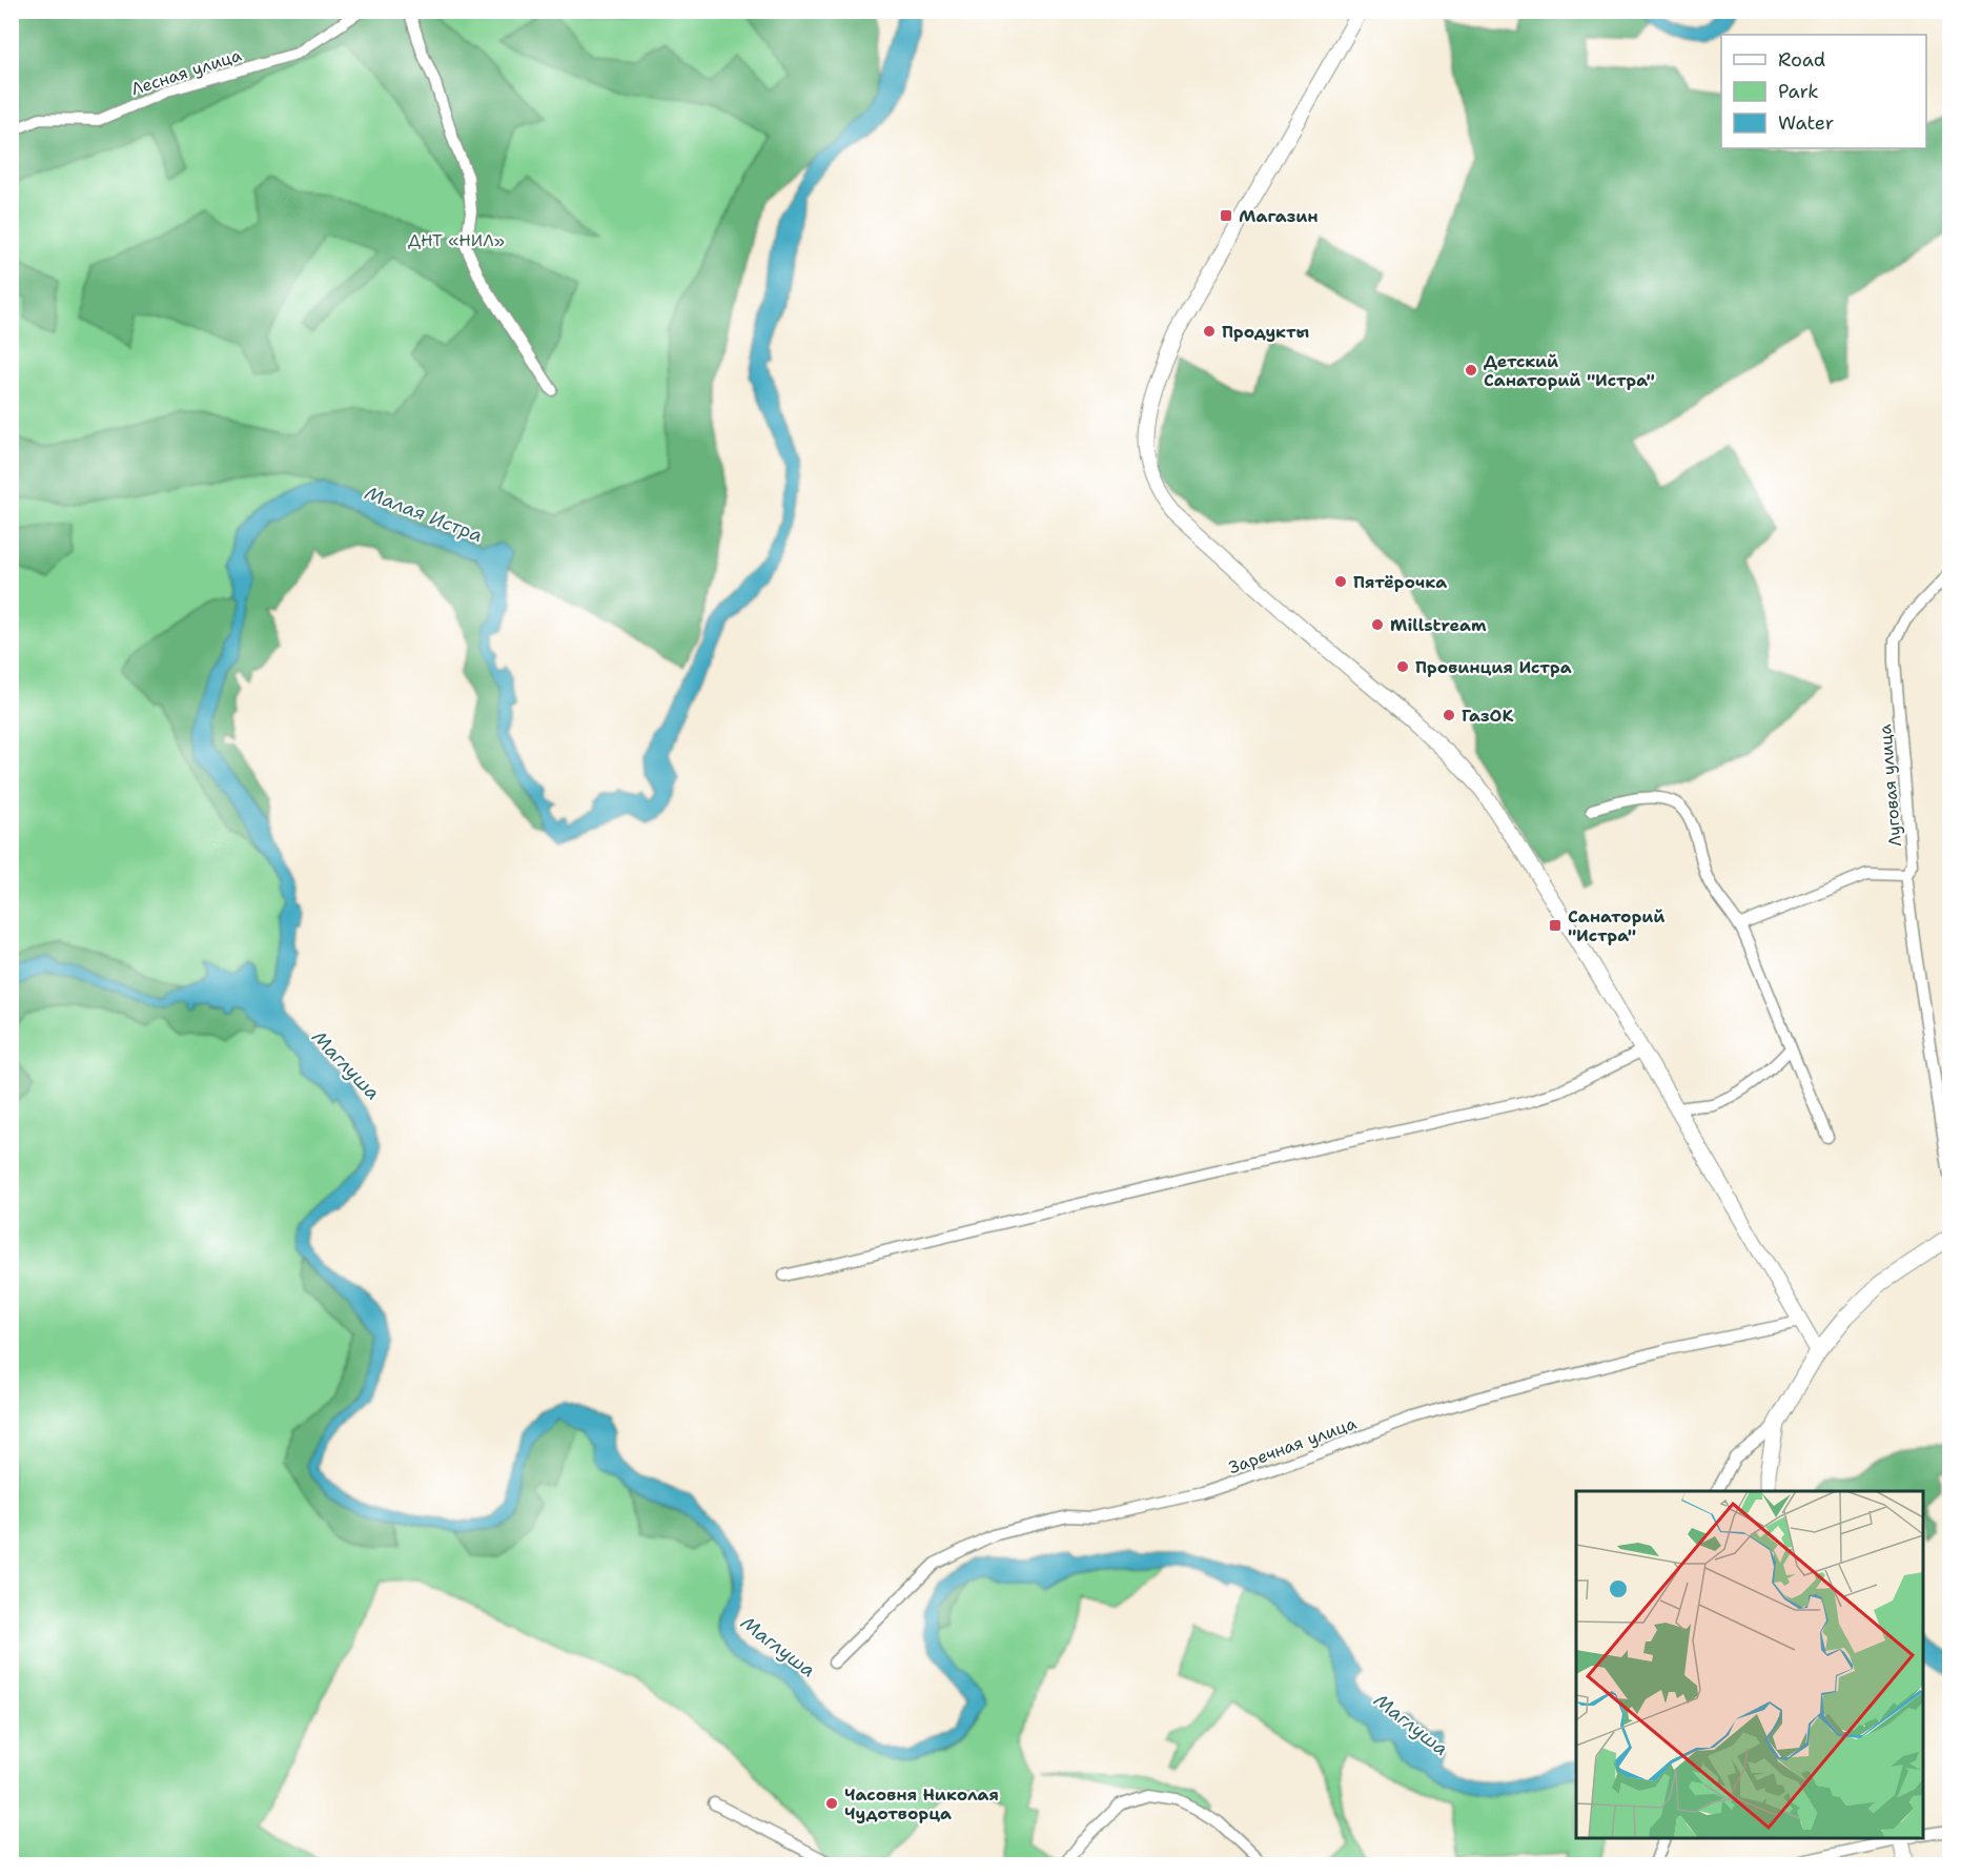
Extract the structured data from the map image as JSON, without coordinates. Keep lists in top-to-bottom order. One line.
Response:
{"streets":{"street":["Лесная улица","Луговая улица","Заречная улица"]},"water":["Малая Истра","Маглуша"],"parks":["ДНТ «НИЛ»"],"places":{"transit":["Магазин","Санаторий \"Истра\""],"other":["Продукты","Детский Санаторий \"Истра\"","Пятёрочка","Millstream","Провинция Истра","ГазОК","Часовня Николая Чудотворца"]},"legend":["Road","Park","Water"]}
